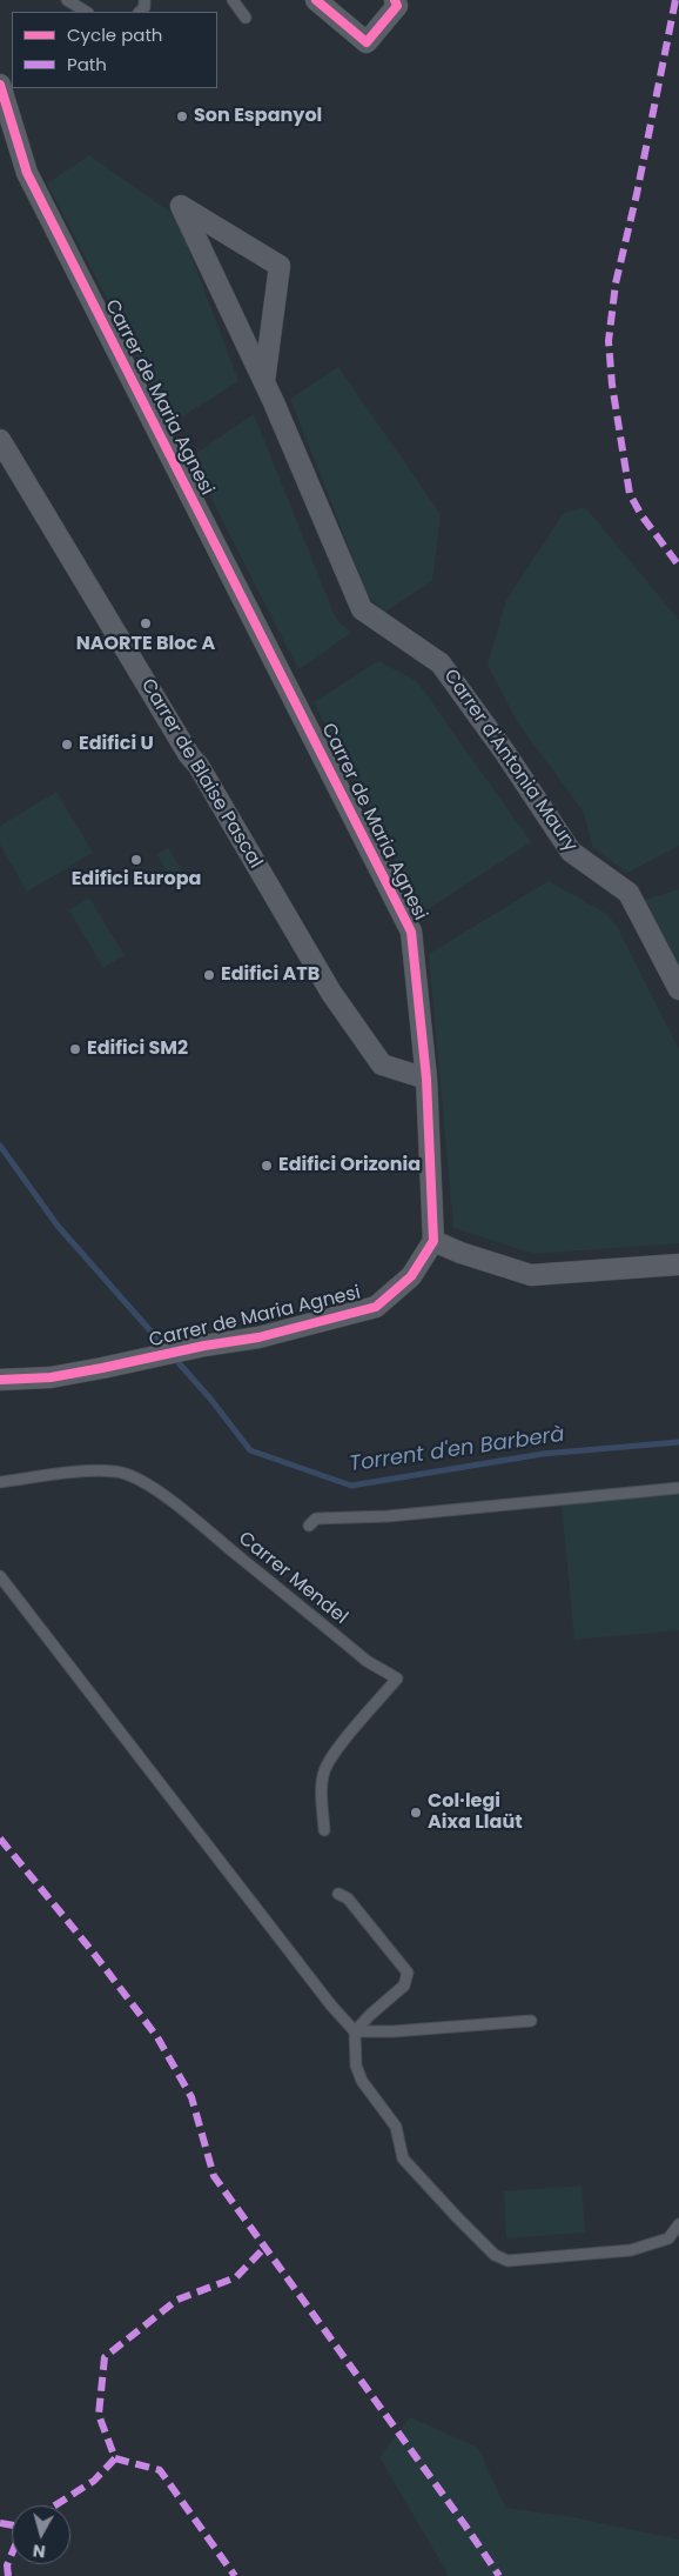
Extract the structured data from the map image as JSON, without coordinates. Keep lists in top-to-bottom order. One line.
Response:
{"streets":{"street":["Carrer de Maria Agnesi","Carrer d'Antonia Maury","Carrer de Blaise Pascal"],"lane":["Carrer Mendel"]},"crossings":[["Carrer de Maria Agnesi","Carrer de Blaise Pascal"]],"water":["Torrent d'en Barberà"],"places":["Son Espanyol","NAORTE Bloc A","Edifici U","Edifici Europa","Edifici ATB","Edifici SM2","Edifici Orizonia","Col·legi Aixa Llaüt"],"legend":["Cycle path","Path"],"north":"bottom"}
